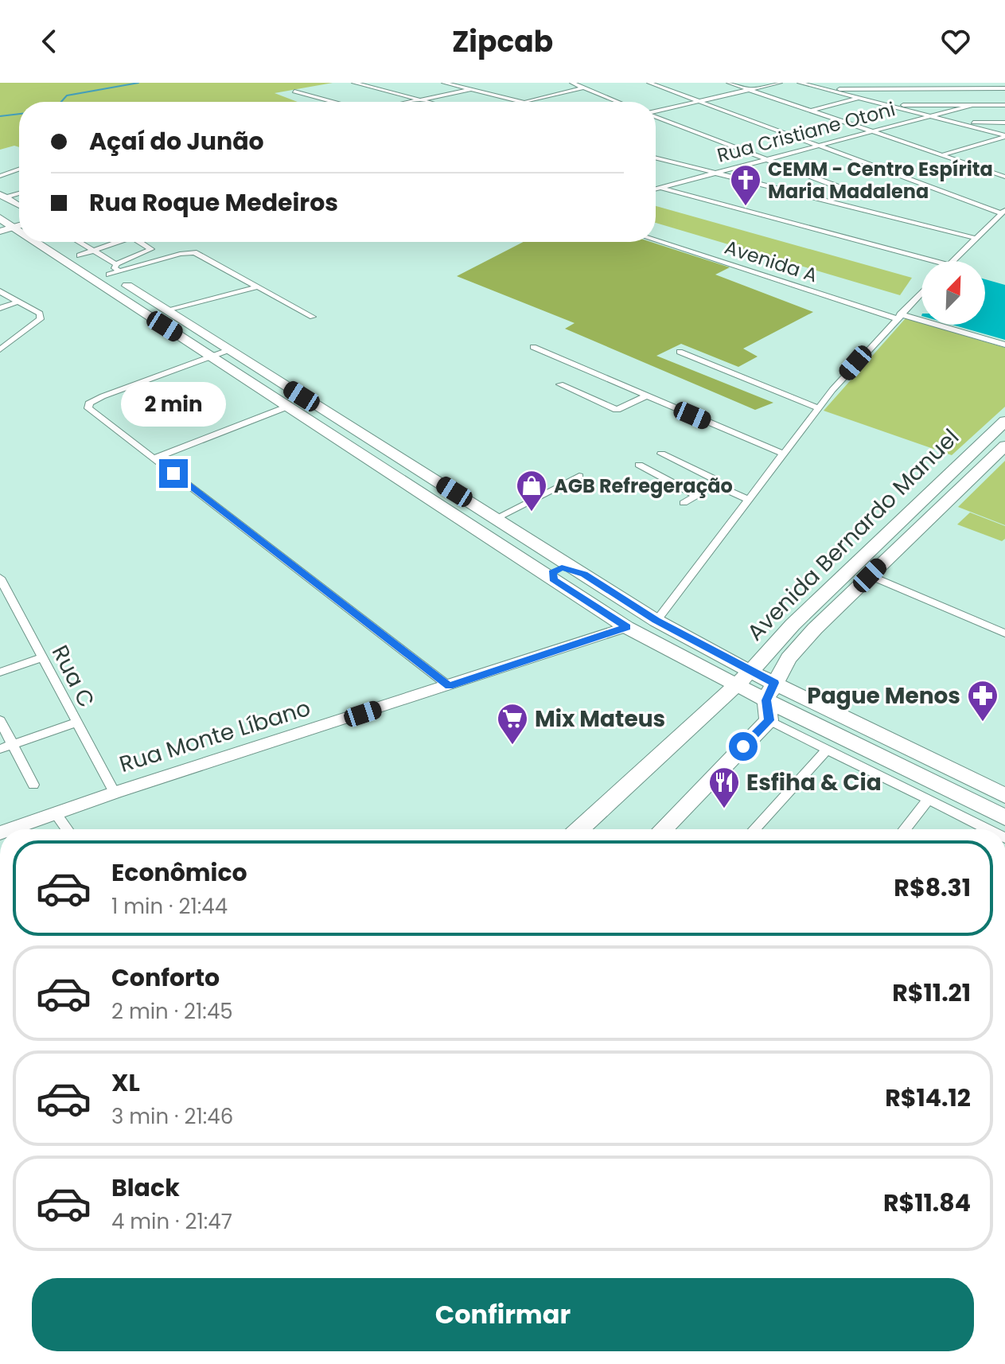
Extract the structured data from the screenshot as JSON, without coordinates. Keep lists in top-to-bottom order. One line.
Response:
{"streets":{"main road":["Avenida Bernardo Manuel"],"street":["Rua Cristiane Otoni","Avenida A","Rua C","Rua Monte Líbano"]},"crossings":[["Rua C","Rua Monte Líbano"]],"places":{"church":["CEMM - Centro Espírita Maria Madalena"],"shop":["AGB Refregeração"],"pharmacy":["Pague Menos"],"supermarket":["Mix Mateus"],"restaurant":["Esfiha & Cia"]},"north":"top right","page":{"header":"Zipcab","banner":["Açaí do Junão","Rua Roque Medeiros"],"bubble":"2 min","list":[{"name":"Econômico","note":"1 min · 21:44","value":"R$8.31"},{"name":"Conforto","note":"2 min · 21:45","value":"R$11.21"},{"name":"XL","note":"3 min · 21:46","value":"R$14.12"},{"name":"Black","note":"4 min · 21:47","value":"R$11.84"}],"buttons":"Confirmar"}}
